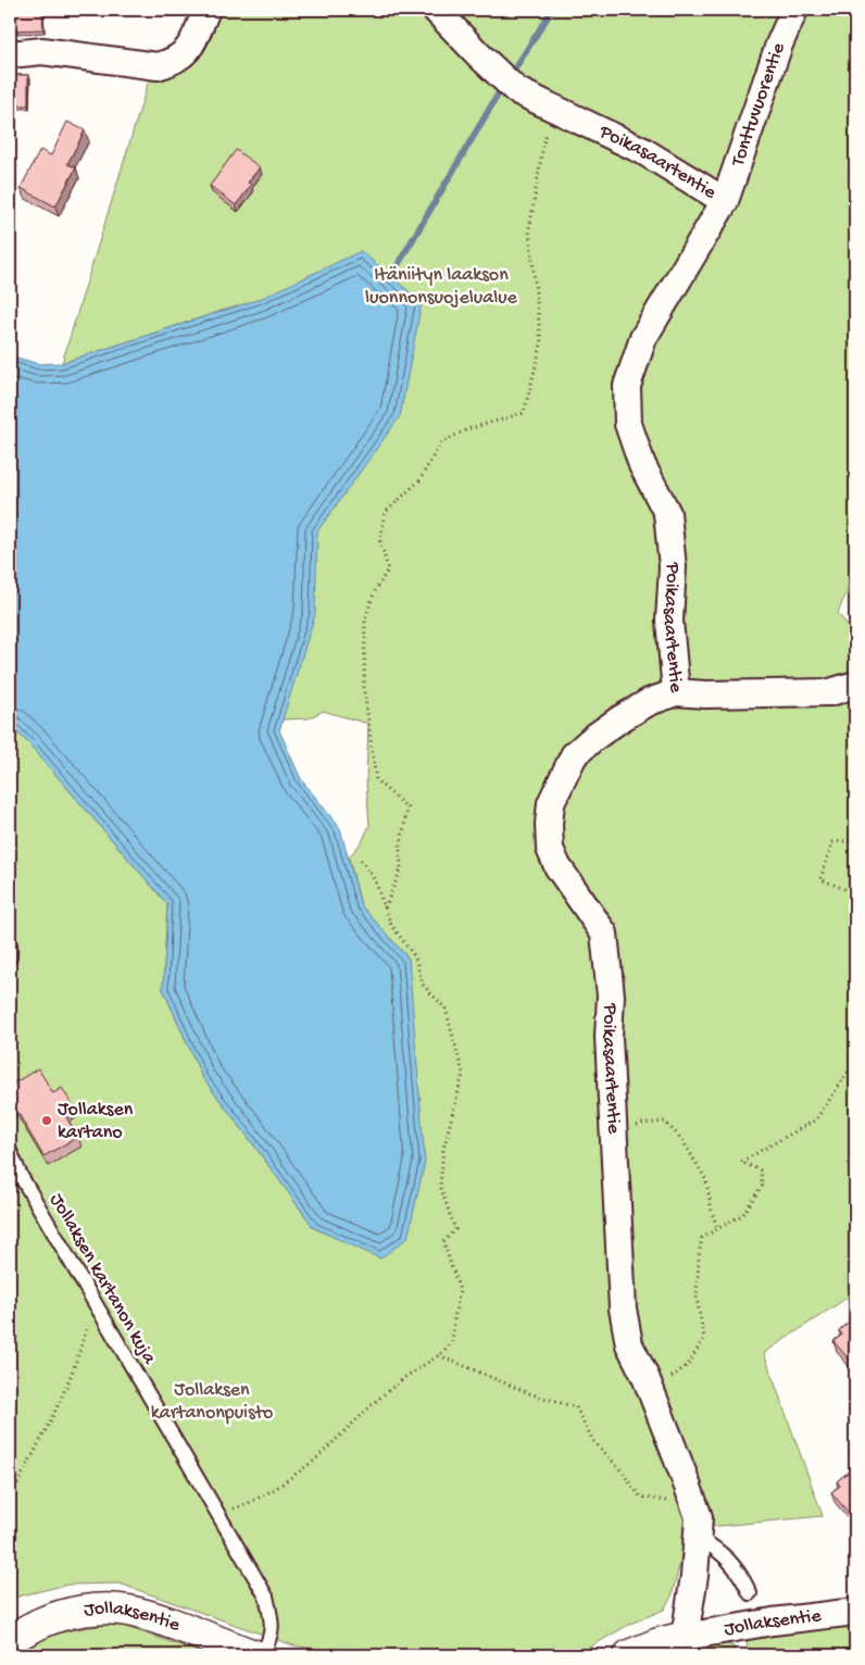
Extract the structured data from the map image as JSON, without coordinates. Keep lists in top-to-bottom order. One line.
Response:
{"streets":{"street":["Tonttuvuorentie","Poikasaartentie","Jollaksentie"],"lane":["Jollaksen kartanon kuja"]},"crossings":[["Tonttuvuorentie","Poikasaartentie"],["Poikasaartentie","Jollaksentie"]],"parks":["Itäniityn laakson luonnonsuojelualue","Jollaksen kartanonpuisto"],"places":["Jollaksen kartano"]}
